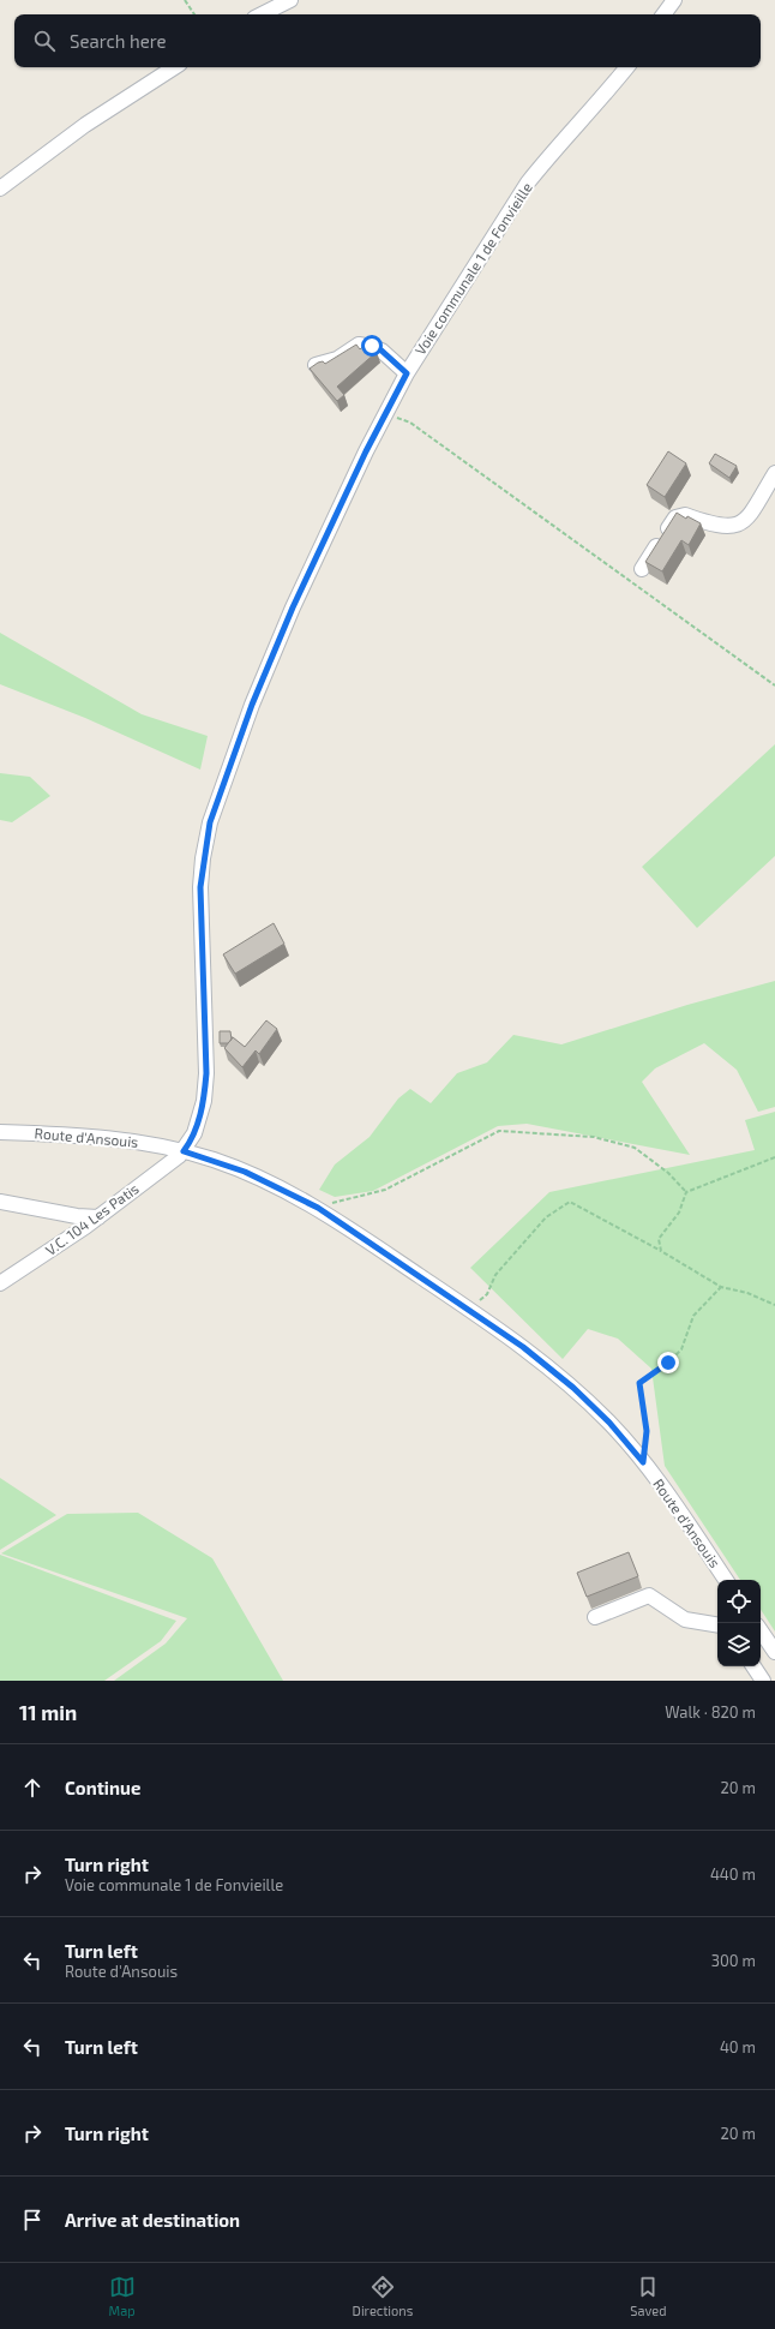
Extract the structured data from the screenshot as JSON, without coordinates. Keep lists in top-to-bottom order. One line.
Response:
{"streets":{"street":["Voie communale 1 de Fonvieille","Route d'Ansouis","V.C. 104 Les Patis"]},"crossings":[["Voie communale 1 de Fonvieille","Route d'Ansouis"],["Voie communale 1 de Fonvieille","V.C. 104 Les Patis"],["Route d'Ansouis","V.C. 104 Les Patis"]],"page":{"search":"Search here","heading":["11 min","Walk · 820 m"],"list":[["Continue","20 m"],["Turn right","Voie communale 1 de Fonvieille","440 m"],["Turn left","Route d'Ansouis","300 m"],["Turn left","40 m"],["Turn right","20 m"],"Arrive at destination"],"nav":["Map","Directions","Saved"]}}
